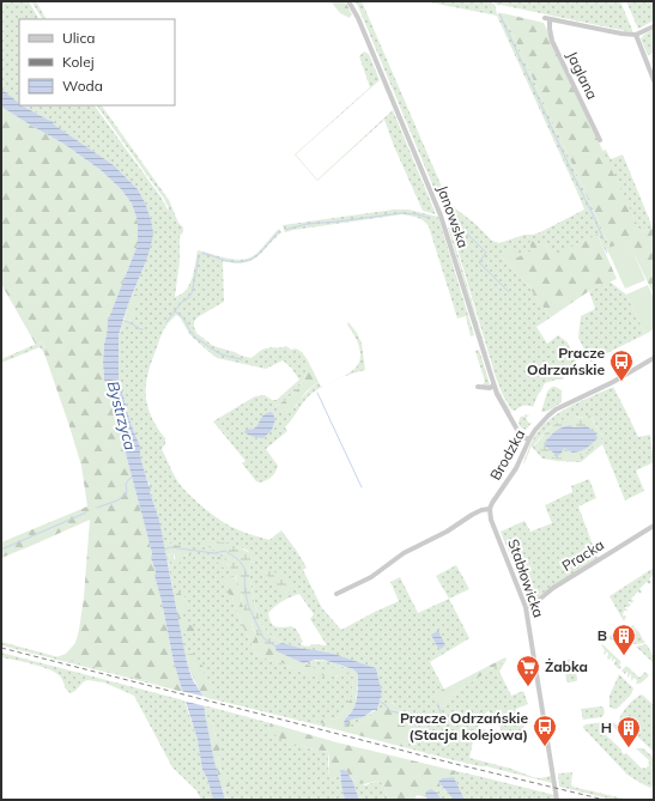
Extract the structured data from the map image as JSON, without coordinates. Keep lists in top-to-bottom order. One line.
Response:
{"streets":{"street":["Jaglana","Janowska","Brodzka","Pracka","Stabłowicka"]},"crossings":[["Janowska","Brodzka"],["Brodzka","Stabłowicka"],["Pracka","Stabłowicka"]],"water":["Bystrzyca"],"places":{"bus stop":["Pracze Odrzańskie","Pracze Odrzańskie (Stacja kolejowa)"],"building":["B","H"],"supermarket":["Żabka"]},"legend":["Ulica","Kolej","Woda"]}
